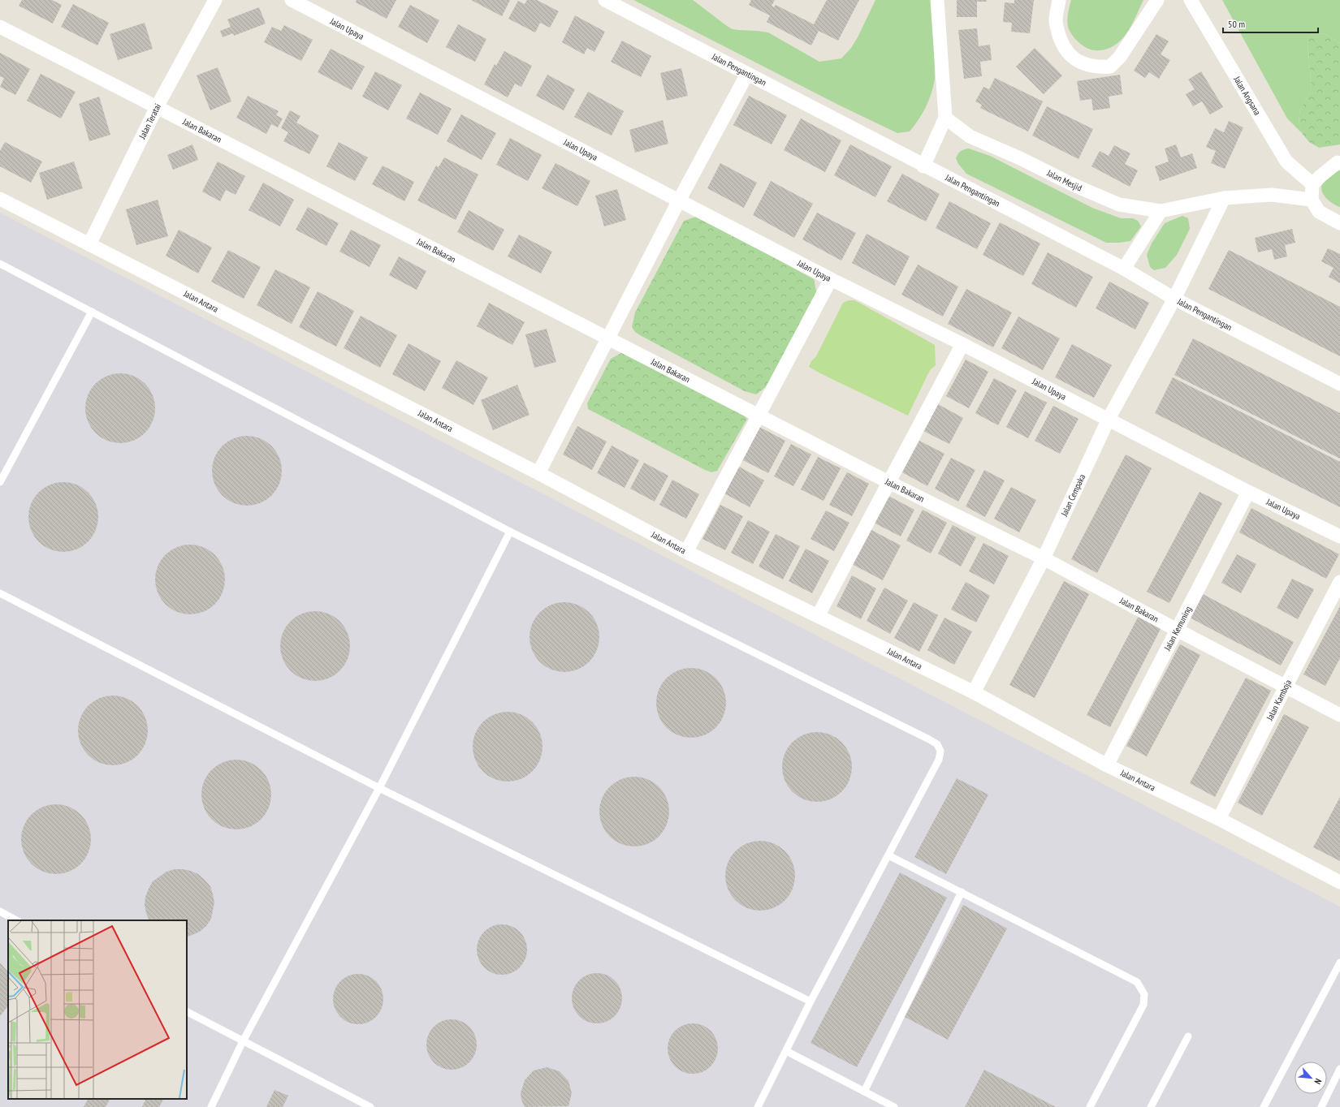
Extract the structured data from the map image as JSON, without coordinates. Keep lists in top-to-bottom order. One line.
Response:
{"streets":{"street":["Jalan Upaya","Jalan Pengantingan","Jalan Angsana","Jalan Teratai","Jalan Bakaran","Jalan Mesjid","Jalan Antara","Jalan Cempaka","Jalan Kemuning","Jalan Kamboja"]},"crossings":[["Jalan Upaya","Jalan Cempaka"],["Jalan Upaya","Jalan Kemuning"],["Jalan Pengantingan","Jalan Cempaka"],["Jalan Teratai","Jalan Bakaran"],["Jalan Teratai","Jalan Antara"],["Jalan Bakaran","Jalan Cempaka"],["Jalan Bakaran","Jalan Kemuning"],["Jalan Bakaran","Jalan Kamboja"],["Jalan Mesjid","Jalan Cempaka"],["Jalan Antara","Jalan Cempaka"],["Jalan Antara","Jalan Kemuning"],["Jalan Antara","Jalan Kamboja"]],"scale_bar":"50 m","north":"bottom right"}
